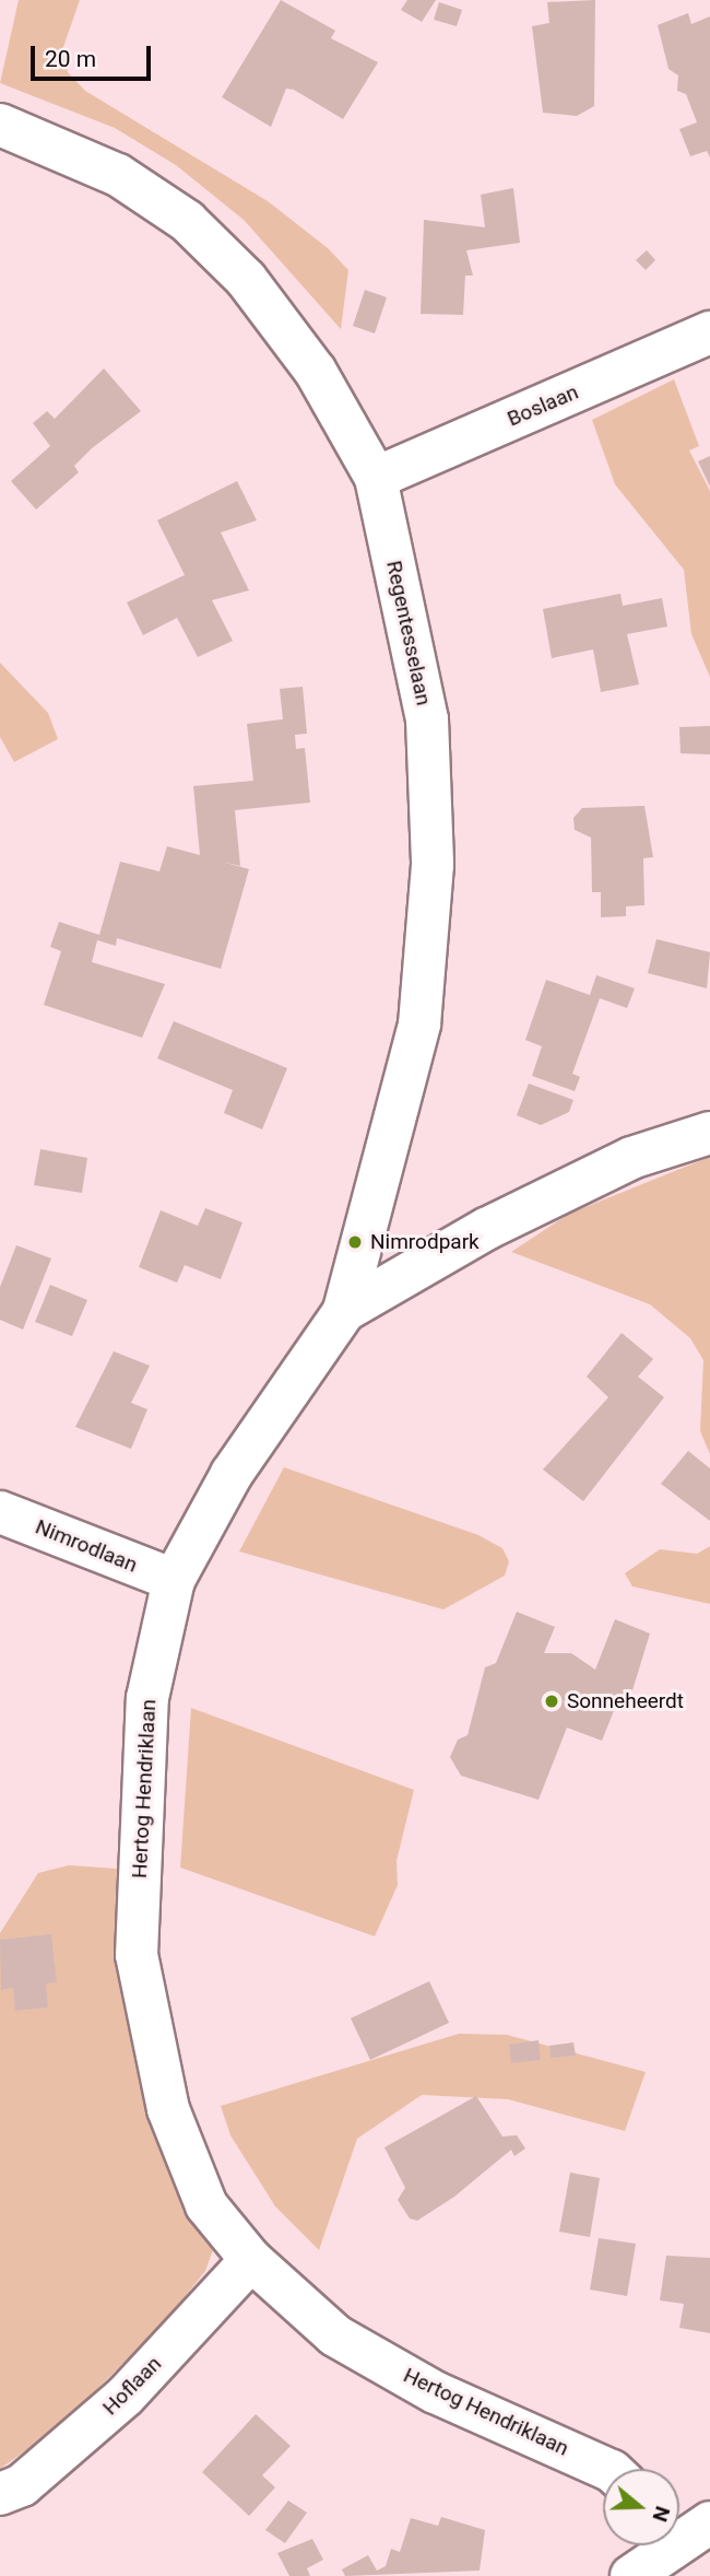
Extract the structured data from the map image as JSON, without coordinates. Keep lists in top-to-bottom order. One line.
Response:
{"streets":{"street":["Boslaan","Regentesselaan","Nimrodlaan","Hertog Hendriklaan","Hoflaan"]},"crossings":[["Boslaan","Regentesselaan"],["Regentesselaan","Hertog Hendriklaan"],["Nimrodlaan","Hertog Hendriklaan"],["Hertog Hendriklaan","Hoflaan"]],"places":["Nimrodpark","Sonneheerdt"],"scale_bar":"20 m","north":"right"}
